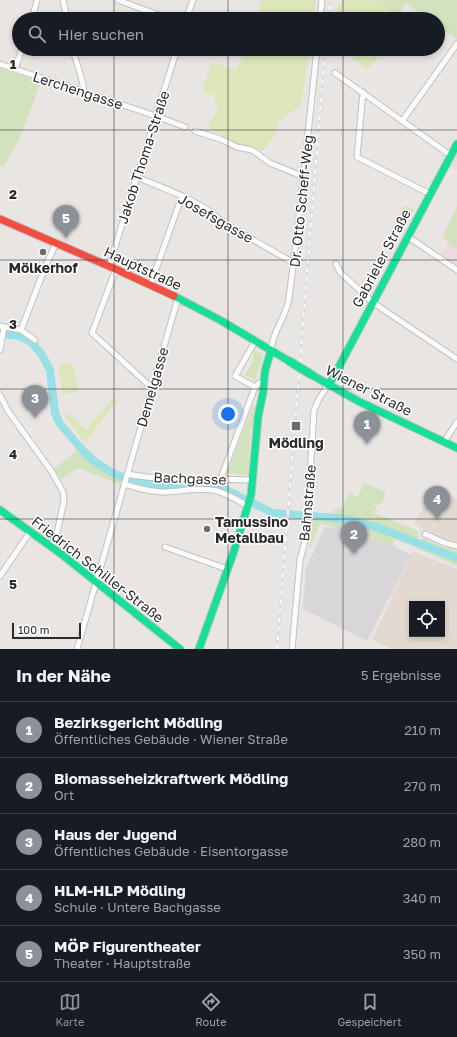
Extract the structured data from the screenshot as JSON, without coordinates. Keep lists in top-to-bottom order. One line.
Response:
{"streets":{"main road":["Gabrieler Straße","Hauptstraße","Wiener Straße","Friedrich Schiller-Straße"],"street":["Lerchengasse","Jakob Thoma-Straße","Dr. Otto Scheff-Weg","Josefsgasse","Demelgasse","Bachgasse","Bahnstraße"]},"crossings":[["Lerchengasse","Jakob Thoma-Straße"],["Jakob Thoma-Straße","Josefsgasse"],["Jakob Thoma-Straße","Hauptstraße"],["Jakob Thoma-Straße","Demelgasse"],["Dr. Otto Scheff-Weg","Josefsgasse"],["Dr. Otto Scheff-Weg","Hauptstraße"],["Dr. Otto Scheff-Weg","Wiener Straße"],["Gabrieler Straße","Wiener Straße"],["Gabrieler Straße","Bahnstraße"],["Hauptstraße","Demelgasse"],["Hauptstraße","Wiener Straße"],["Demelgasse","Bachgasse"],["Wiener Straße","Bahnstraße"]],"places":{"other":["Mölkerhof","Tamussino Metallbau"],"transit":["Mödling"]},"scale_bar":"100 m","page":{"search":"Hier suchen","pins":["5","3","1","4","2"],"scale":"100 m","heading":["In der Nähe","5 Ergebnisse"],"list":[{"mark":"1","name":"Bezirksgericht Mödling","note":"Öffentliches Gebäude · Wiener Straße","value":"210 m"},{"mark":"2","name":"Biomasseheizkraftwerk Mödling","note":"Ort","value":"270 m"},{"mark":"3","name":"Haus der Jugend","note":"Öffentliches Gebäude · Eisentorgasse","value":"280 m"},{"mark":"4","name":"HLM-HLP Mödling","note":"Schule · Untere Bachgasse","value":"340 m"},{"mark":"5","name":"MÖP Figurentheater","note":"Theater · Hauptstraße","value":"350 m"}],"nav":["Karte","Route","Gespeichert"]},"grid":{"rows":["1","2","3","4","5"]}}
